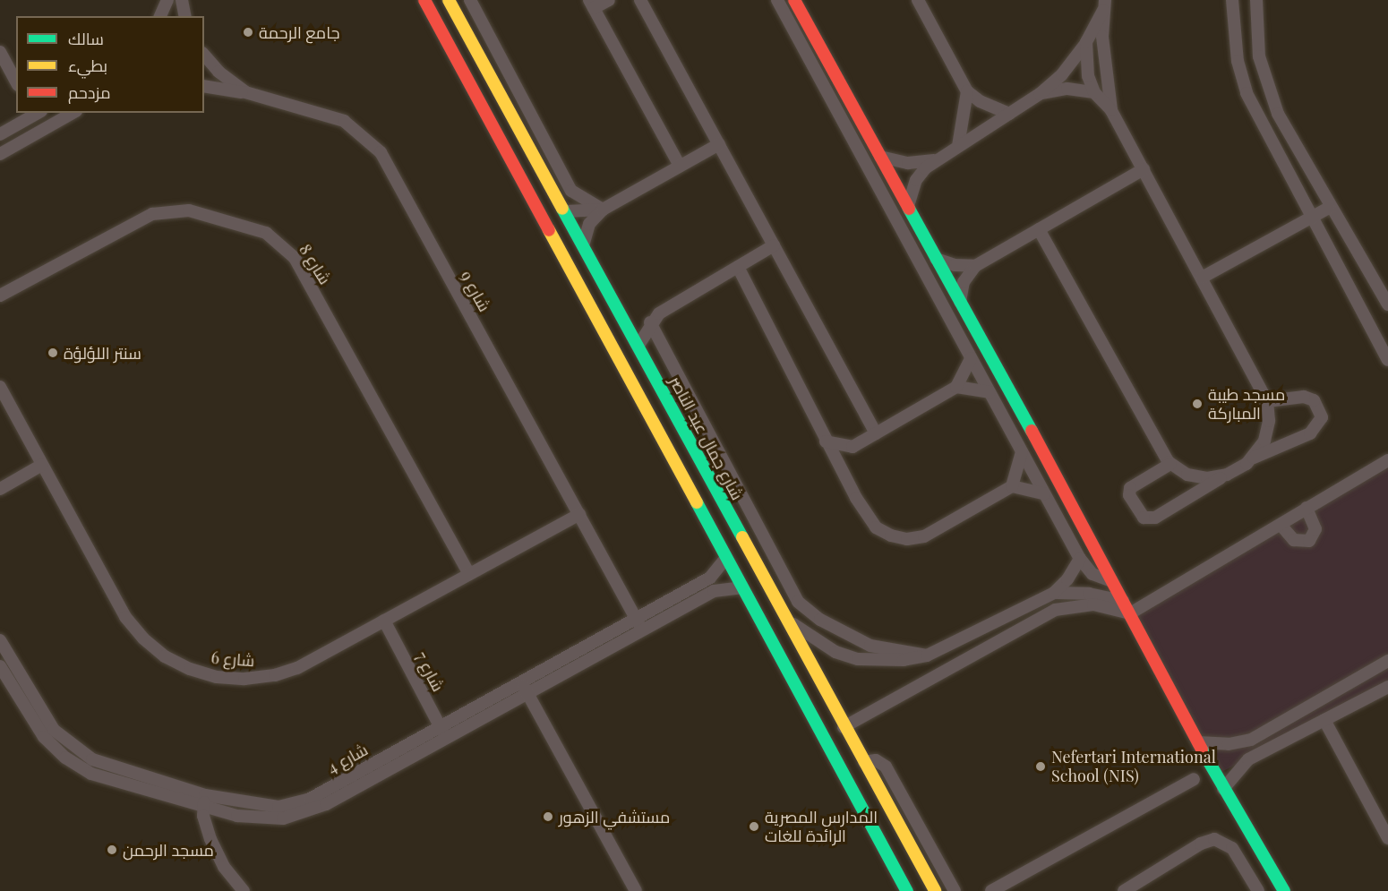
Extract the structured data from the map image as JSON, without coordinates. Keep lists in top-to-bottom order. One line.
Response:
{"streets":{"main road":["شارع جمال عبد الناصر"],"street":["شارع 8","شارع 9","شارع 6","شارع 7","شارع 4"]},"crossings":[["شارع 8","شارع 6"],["شارع 9","شارع 6"],["شارع 9","شارع 4"],["شارع 6","شارع 7"],["شارع 7","شارع 4"]],"places":["جامع الرحمة","سنتر اللؤلؤة","مسجد طيبة المباركة","Nefertari International School (NIS)","مستشفي الزهور","المدارس المصرية الرائدة للغات","مسجد الرحمن"],"legend":["سالك","بطيء","مزدحم"]}
